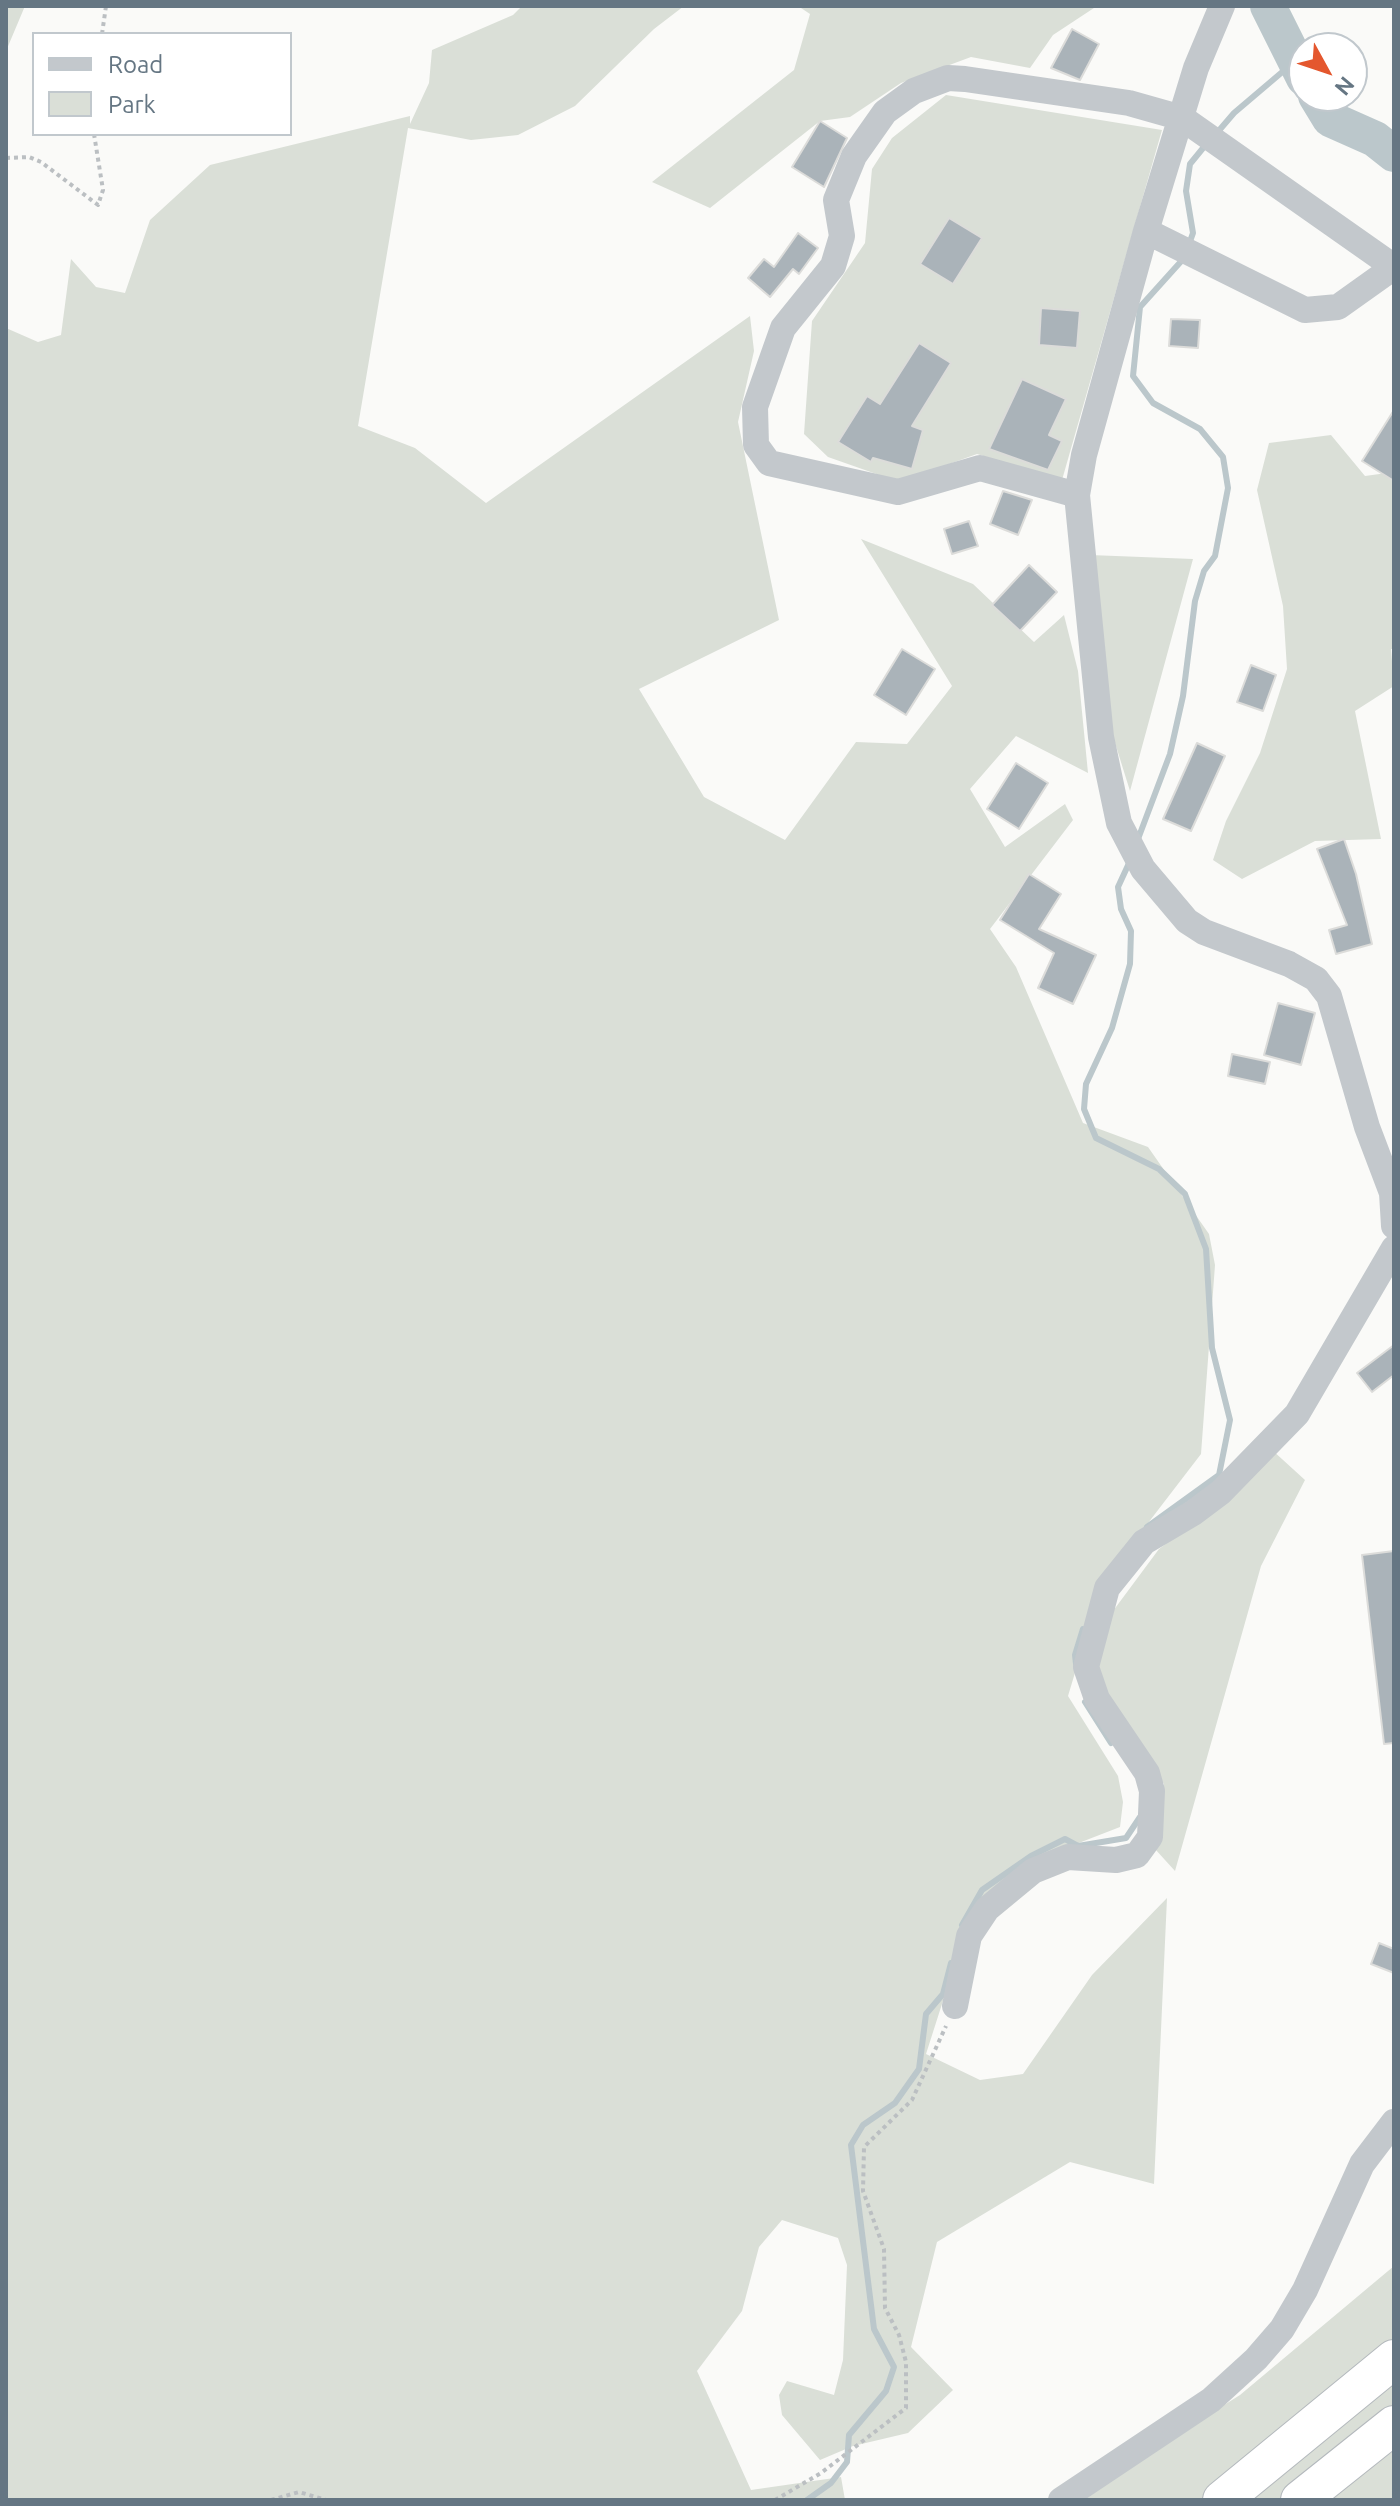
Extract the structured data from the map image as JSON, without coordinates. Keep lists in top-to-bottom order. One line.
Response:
{"legend":["Road","Park"],"north":"bottom right"}
